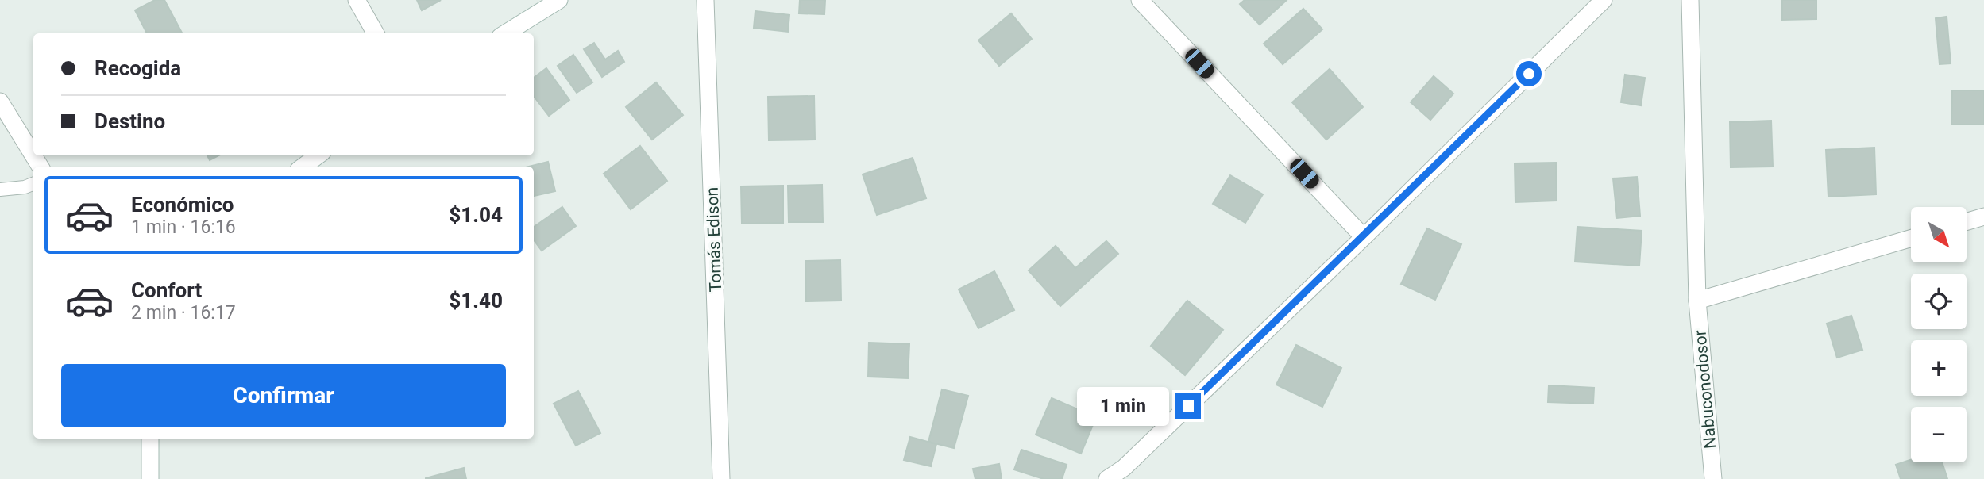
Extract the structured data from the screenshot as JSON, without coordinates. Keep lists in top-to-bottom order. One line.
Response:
{"streets":{"street":["Tomás Edison","Nabuconodosor"]},"north":"bottom right","page":{"banner":["Recogida","Destino"],"list":[{"name":"Económico","note":"1 min · 16:16","value":"$1.04"},{"name":"Confort","note":"2 min · 16:17","value":"$1.40"}],"map_buttons":["+","−"],"buttons":"Confirmar","bubble":"1 min"}}
